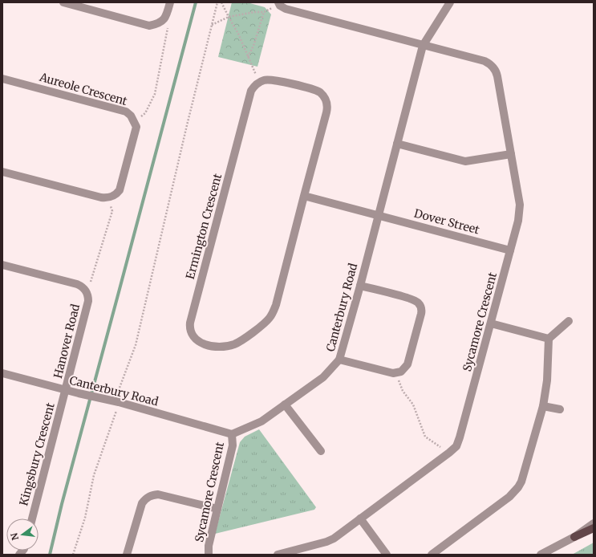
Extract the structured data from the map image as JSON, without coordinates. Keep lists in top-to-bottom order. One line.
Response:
{"streets":{"street":["Aureole Crescent","Dover Street","Ermington Crescent","Canterbury Road","Sycamore Crescent","Hanover Road","Kingsbury Crescent"]},"crossings":[["Dover Street","Canterbury Road"],["Dover Street","Sycamore Crescent"],["Canterbury Road","Sycamore Crescent"],["Canterbury Road","Hanover Road"],["Canterbury Road","Kingsbury Crescent"],["Hanover Road","Kingsbury Crescent"]],"north":"left"}
